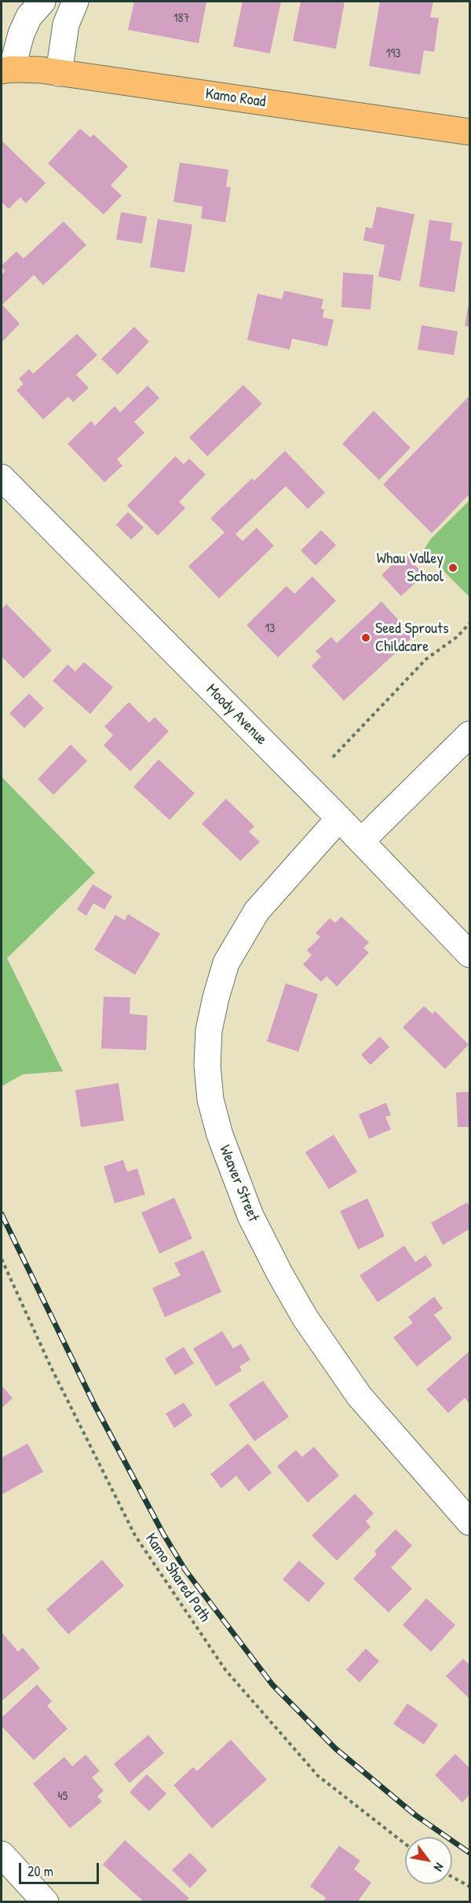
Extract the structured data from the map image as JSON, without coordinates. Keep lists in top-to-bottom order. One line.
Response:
{"streets":{"main road":["Kamo Road"],"street":["Moody Avenue","Weaver Street"],"path":["Kamo Shared Path"]},"crossings":[["Moody Avenue","Weaver Street"]],"places":["Whau Valley School","Seed Sprouts Childcare"],"house_numbers":["187","193","13","45"],"scale_bar":"20 m","north":"bottom right"}
